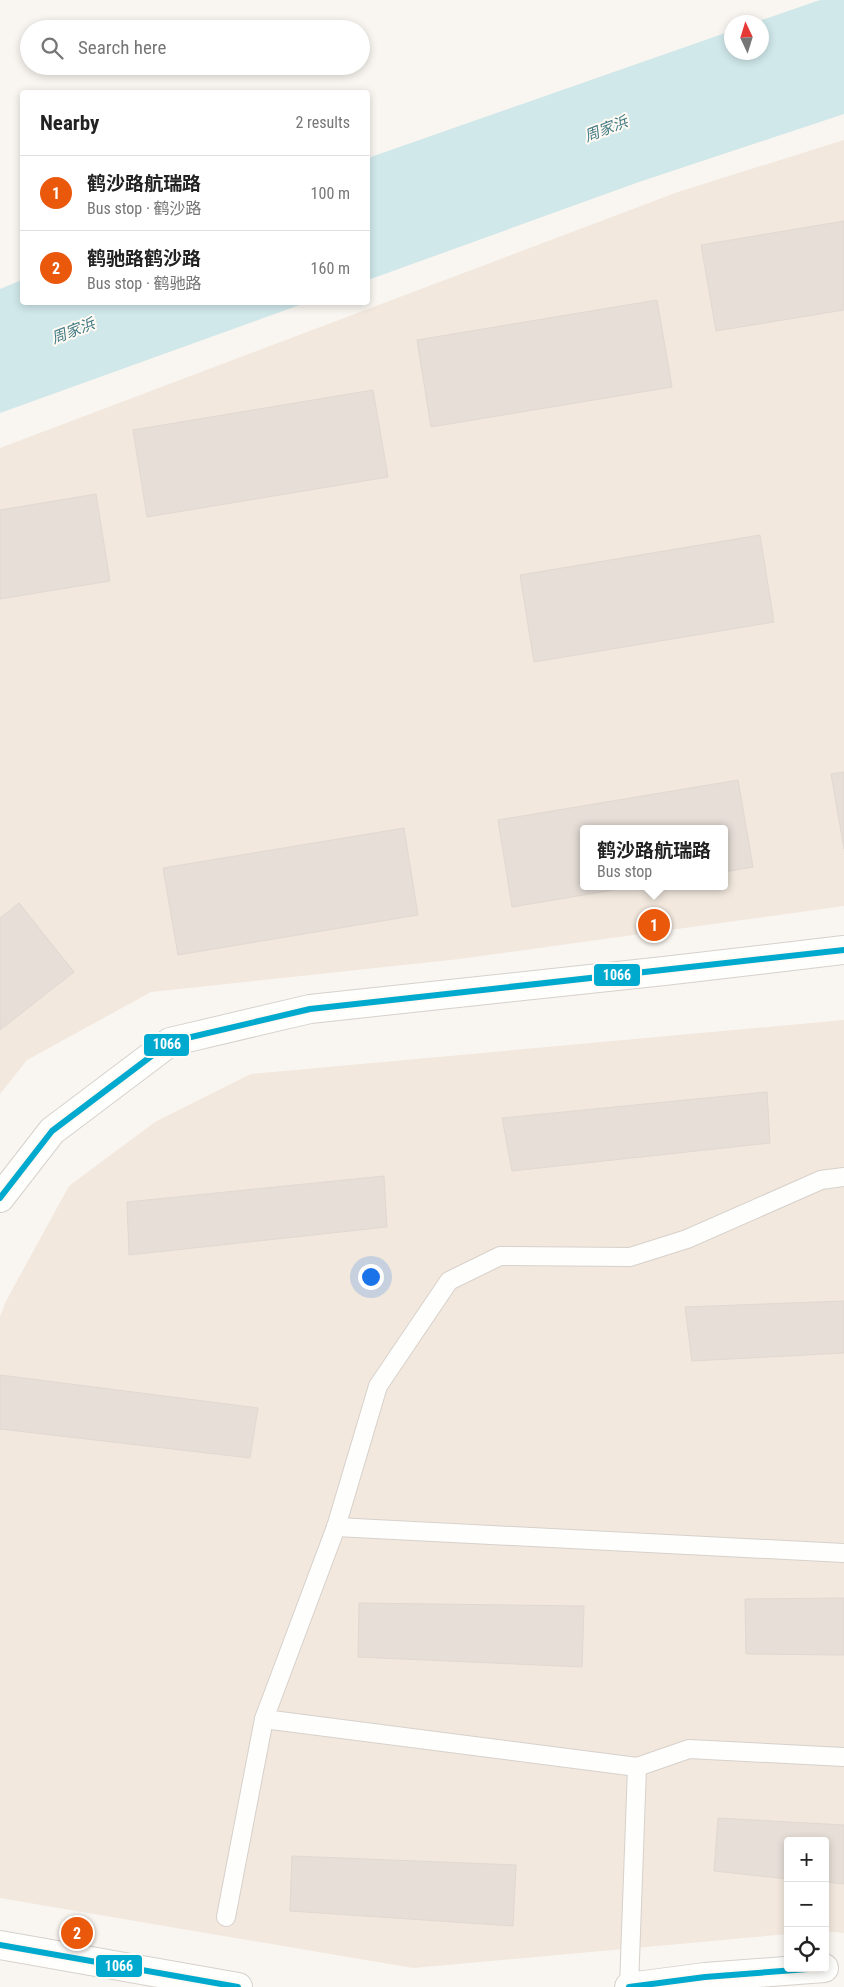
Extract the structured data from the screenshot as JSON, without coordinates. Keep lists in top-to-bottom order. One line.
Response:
{"water":["周家浜"],"lines":["transit line 1066"],"north":"top","page":{"search":"Search here","heading":["Nearby","2 results"],"list":[{"mark":"1","name":"鹤沙路航瑞路","note":"Bus stop · 鹤沙路","value":"100 m"},{"mark":"2","name":"鹤驰路鹤沙路","note":"Bus stop · 鹤驰路","value":"160 m"}],"popup":["鹤沙路航瑞路","Bus stop"],"pins":["1","2"],"map_buttons":["+","−"]}}
